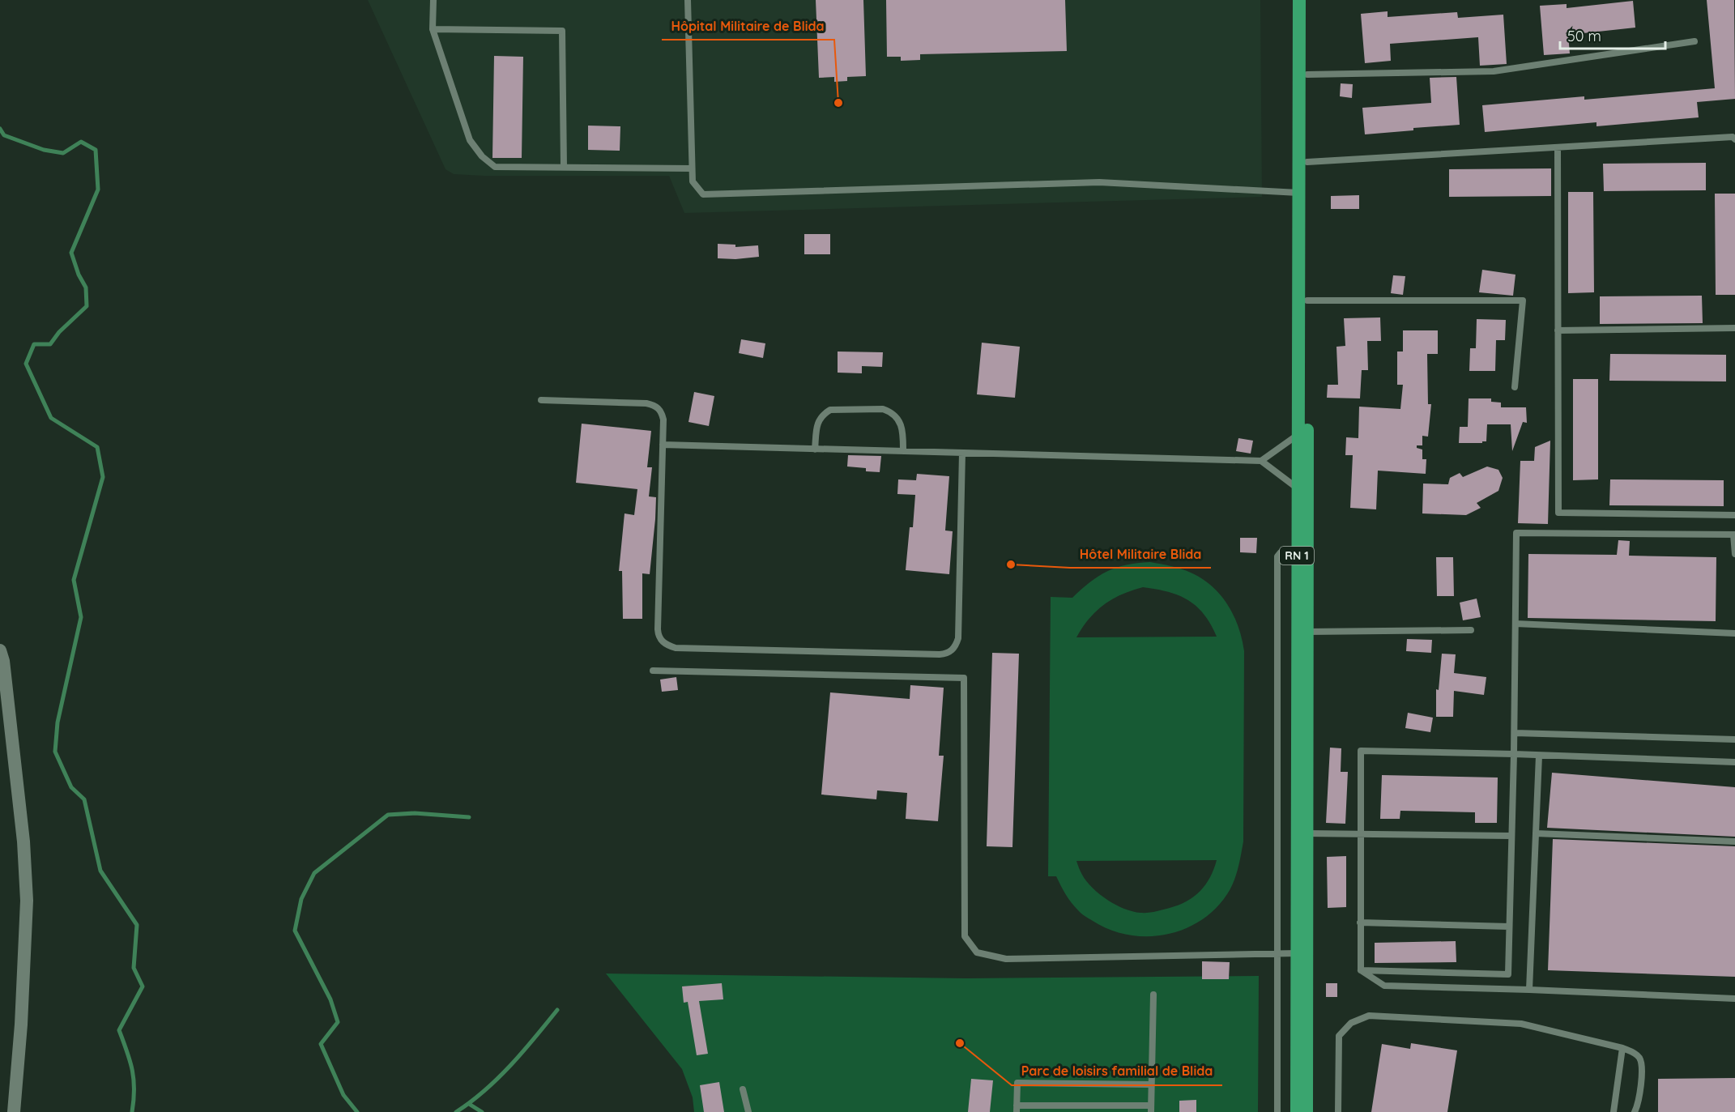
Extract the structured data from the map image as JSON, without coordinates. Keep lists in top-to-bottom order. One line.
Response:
{"streets":{"main road":["RN 1"]},"places":["Hôpital Militaire de Blida","Hôtel Militaire Blida","Parc de loisirs familial de Blida"],"scale_bar":"50 m"}
